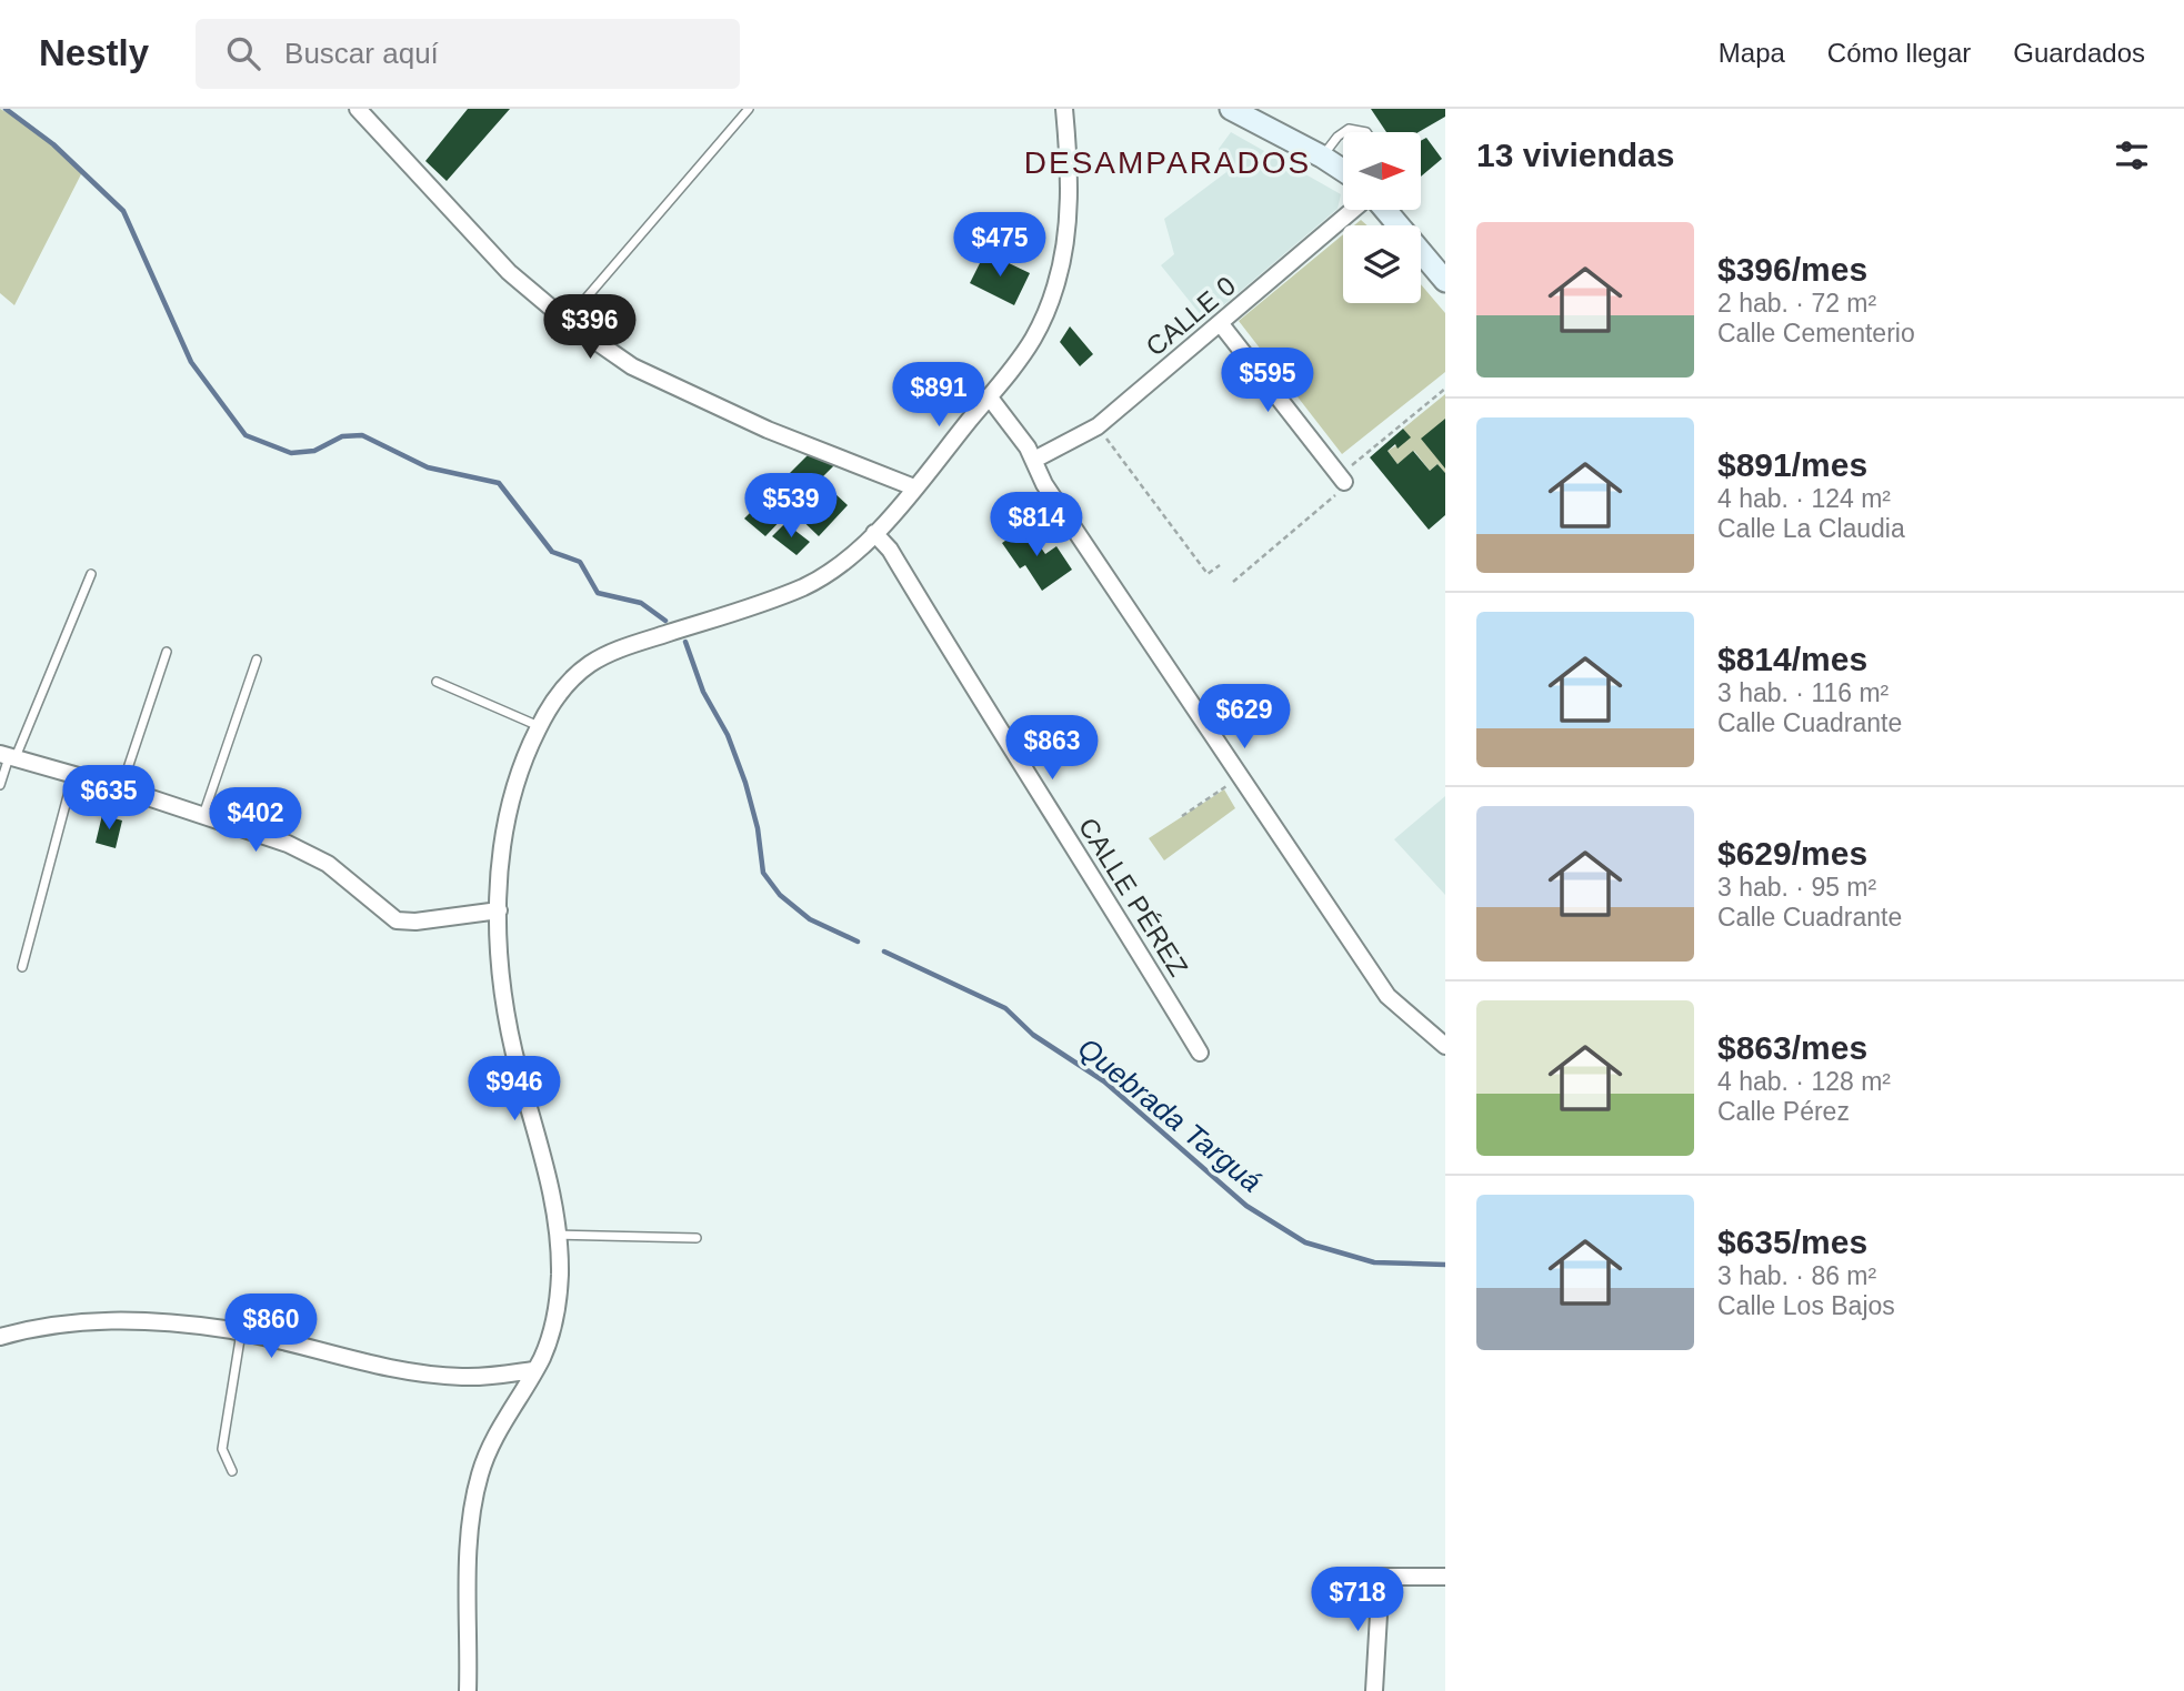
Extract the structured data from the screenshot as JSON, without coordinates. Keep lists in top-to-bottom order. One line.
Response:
{"streets":{"street":["CALLE 0","CALLE PÉREZ"]},"districts":["DESAMPARADOS"],"water":["Quebrada Targuá"],"north":"right","page":{"header":"Nestly","search":"Buscar aquí","nav":["Mapa","Cómo llegar","Guardados"],"heading":"13 viviendas","list":[{"name":"$396/mes","note":"2 hab. · 72 m² · Calle Cementerio"},{"name":"$891/mes","note":"4 hab. · 124 m² · Calle La Claudia"},{"name":"$814/mes","note":"3 hab. · 116 m² · Calle Cuadrante"},{"name":"$629/mes","note":"3 hab. · 95 m² · Calle Cuadrante"},{"name":"$863/mes","note":"4 hab. · 128 m² · Calle Pérez"},{"name":"$635/mes","note":"3 hab. · 86 m² · Calle Los Bajos"}],"price":["$475","$396","$595","$891","$539","$814","$629","$863","$635","$402","$946","$860","$718"]}}
